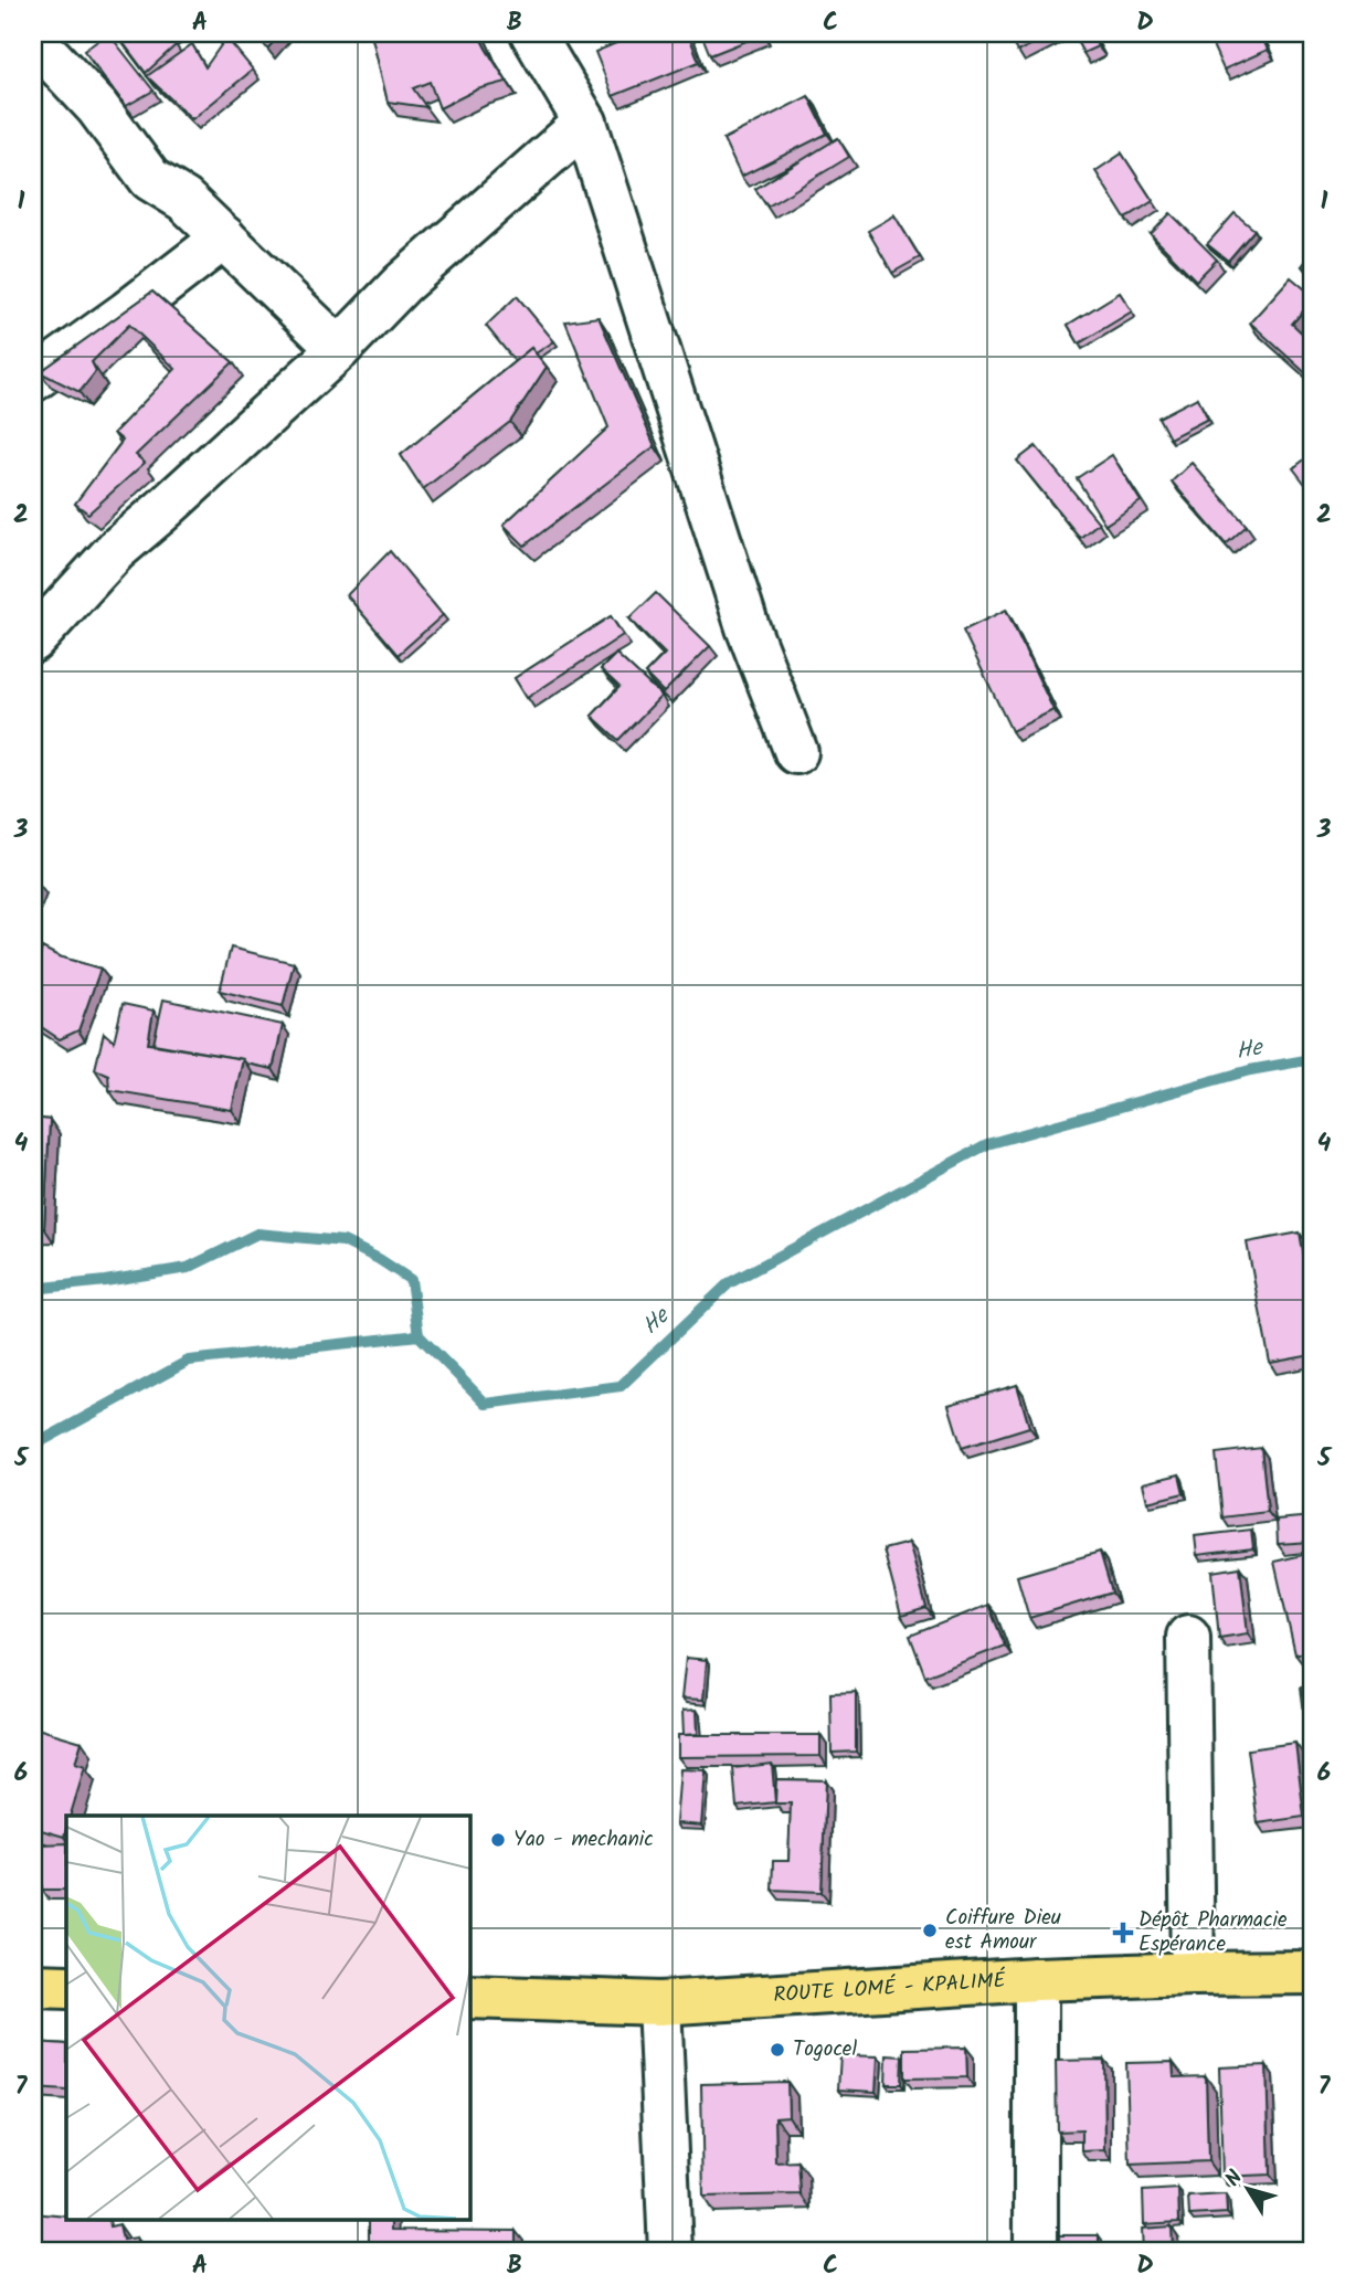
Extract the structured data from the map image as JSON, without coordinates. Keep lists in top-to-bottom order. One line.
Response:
{"streets":{"main road":["ROUTE LOMÉ - KPALIMÉ"]},"water":["He"],"places":{"other":["Yao - mechanic","Coiffure Dieu est Amour","Togocel"],"health":["Dépôt Pharmacie Espérance"]},"north":"top left","grid":{"columns":["A","B","C","D"],"rows":["1","2","3","4","5","6","7"]}}
